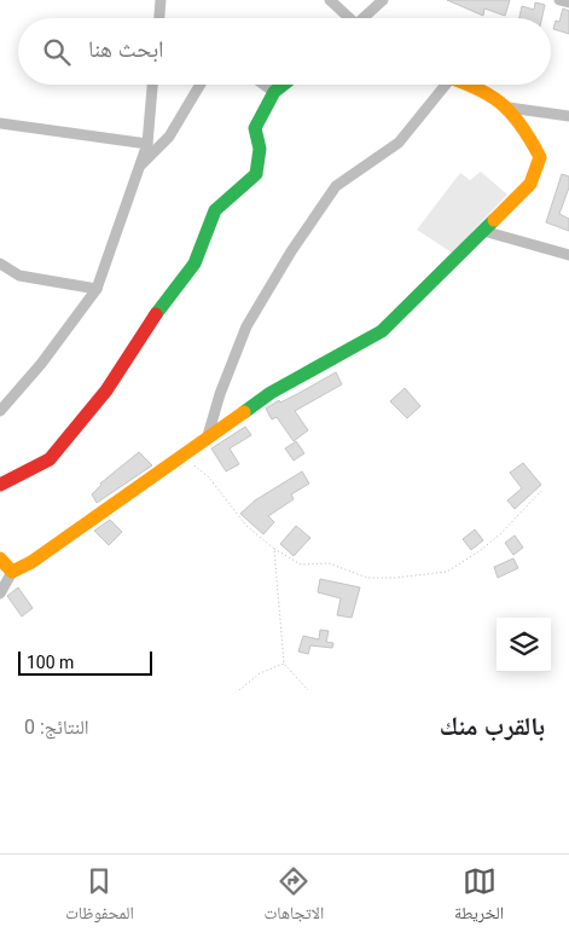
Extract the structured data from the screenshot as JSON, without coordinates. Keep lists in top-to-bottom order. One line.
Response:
{"scale_bar":"100 m","page":{"search":"ابحث هنا","scale":"100 m","heading":["بالقرب منك","النتائج: 0"],"nav":["الخريطة","الاتجاهات","المحفوظات"]}}
